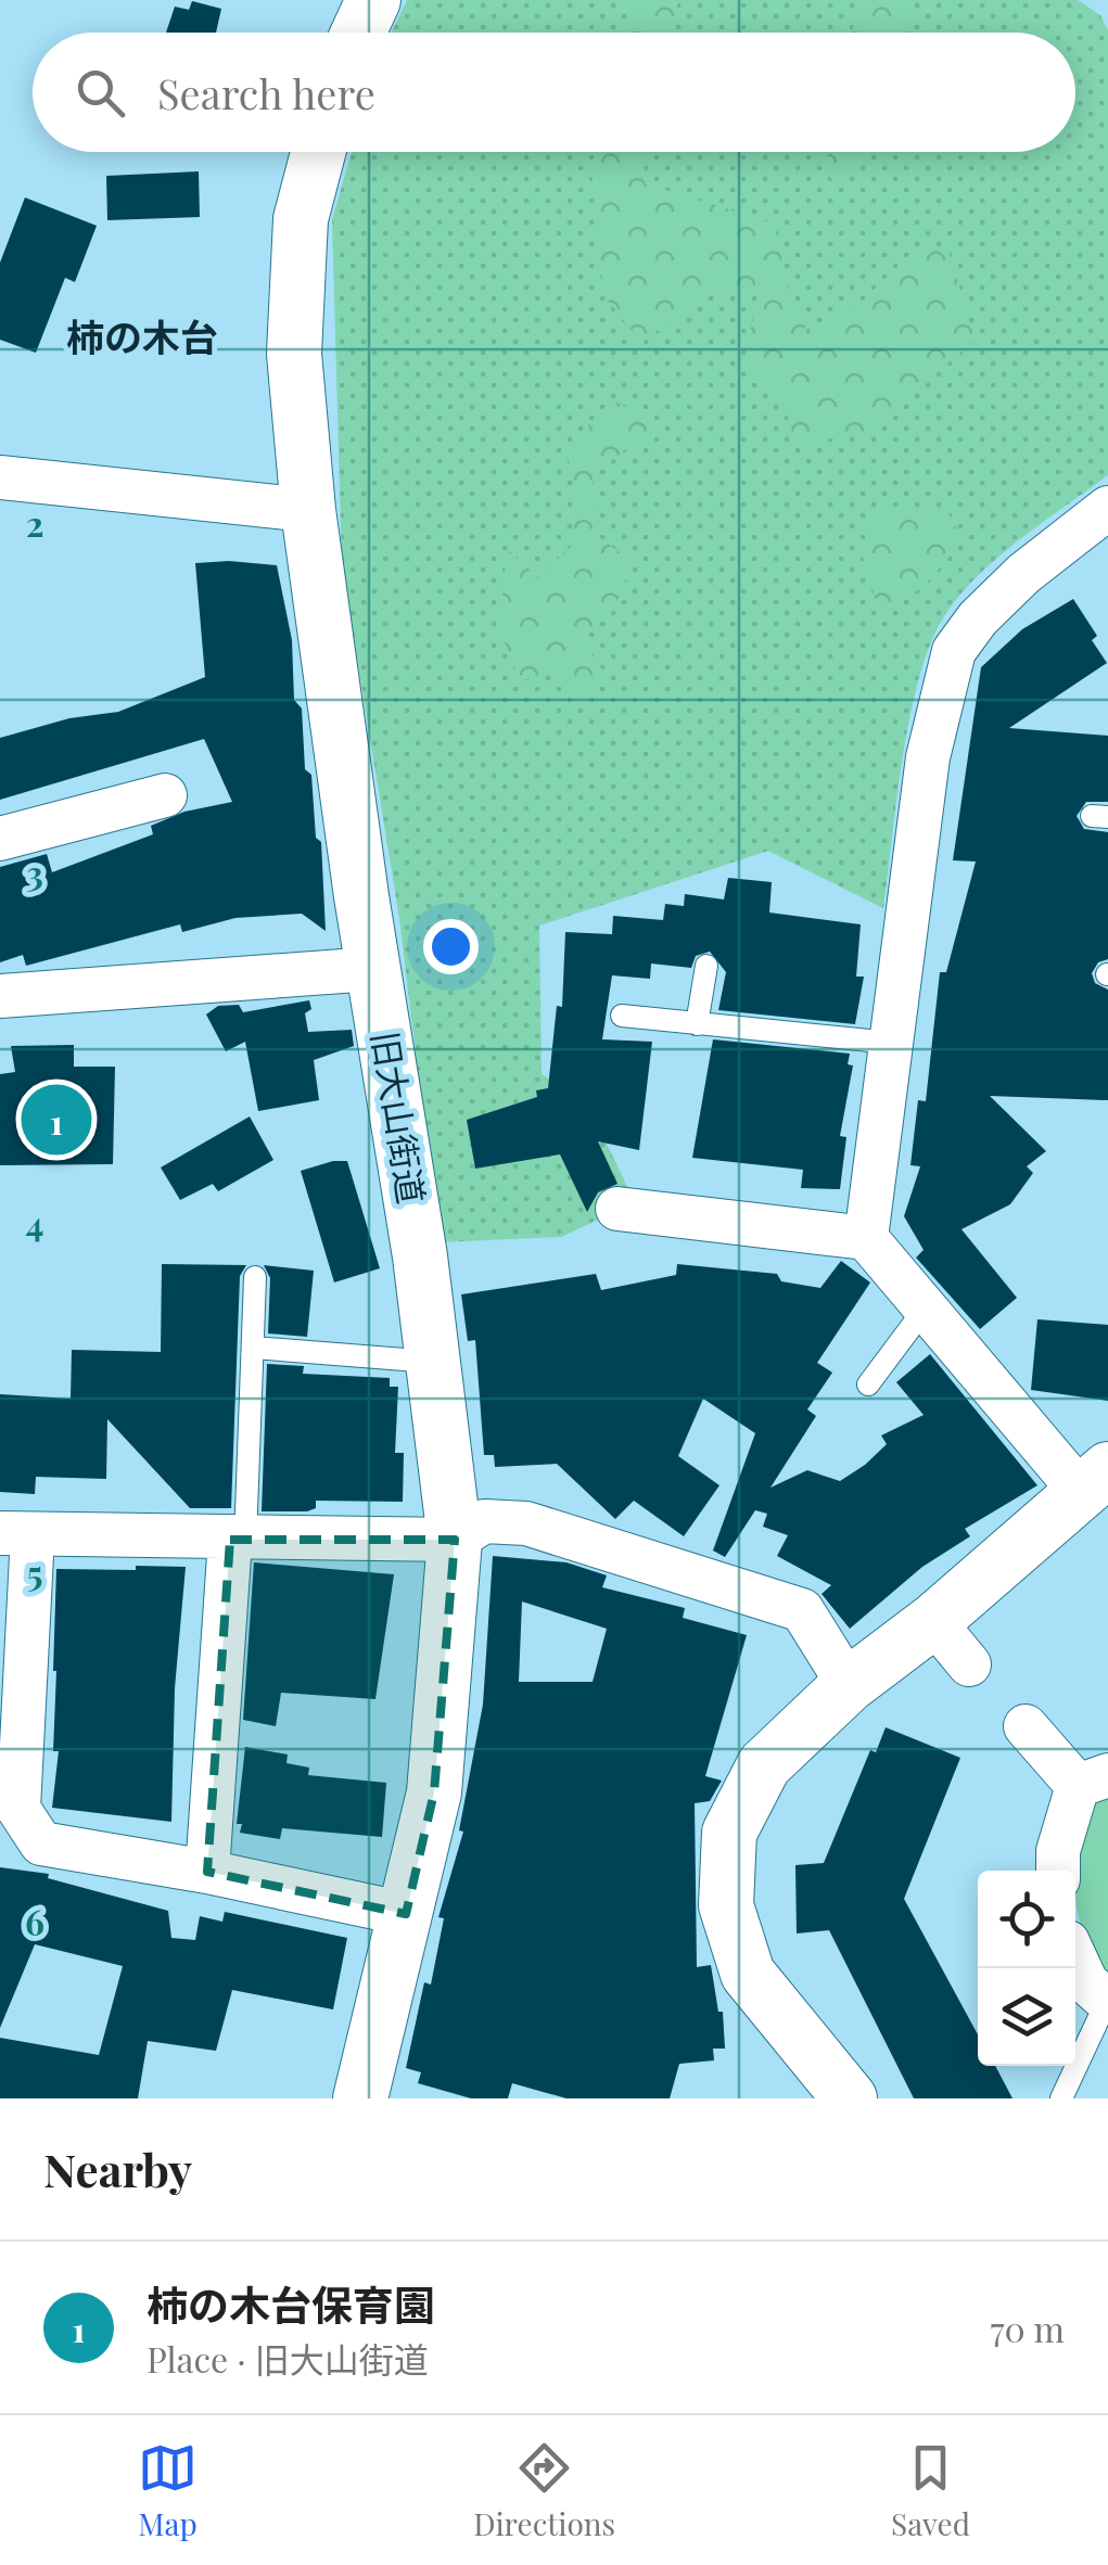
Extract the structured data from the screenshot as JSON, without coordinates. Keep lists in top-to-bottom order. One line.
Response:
{"streets":{"street":["旧大山街道"]},"districts":["柿の木台"],"page":{"search":"Search here","pins":"1","heading":"Nearby","list":[{"mark":"1","name":"柿の木台保育園","note":"Place · 旧大山街道","value":"70 m"}],"nav":["Map","Directions","Saved"]},"grid":{"rows":["2","3","4","5","6"]}}
